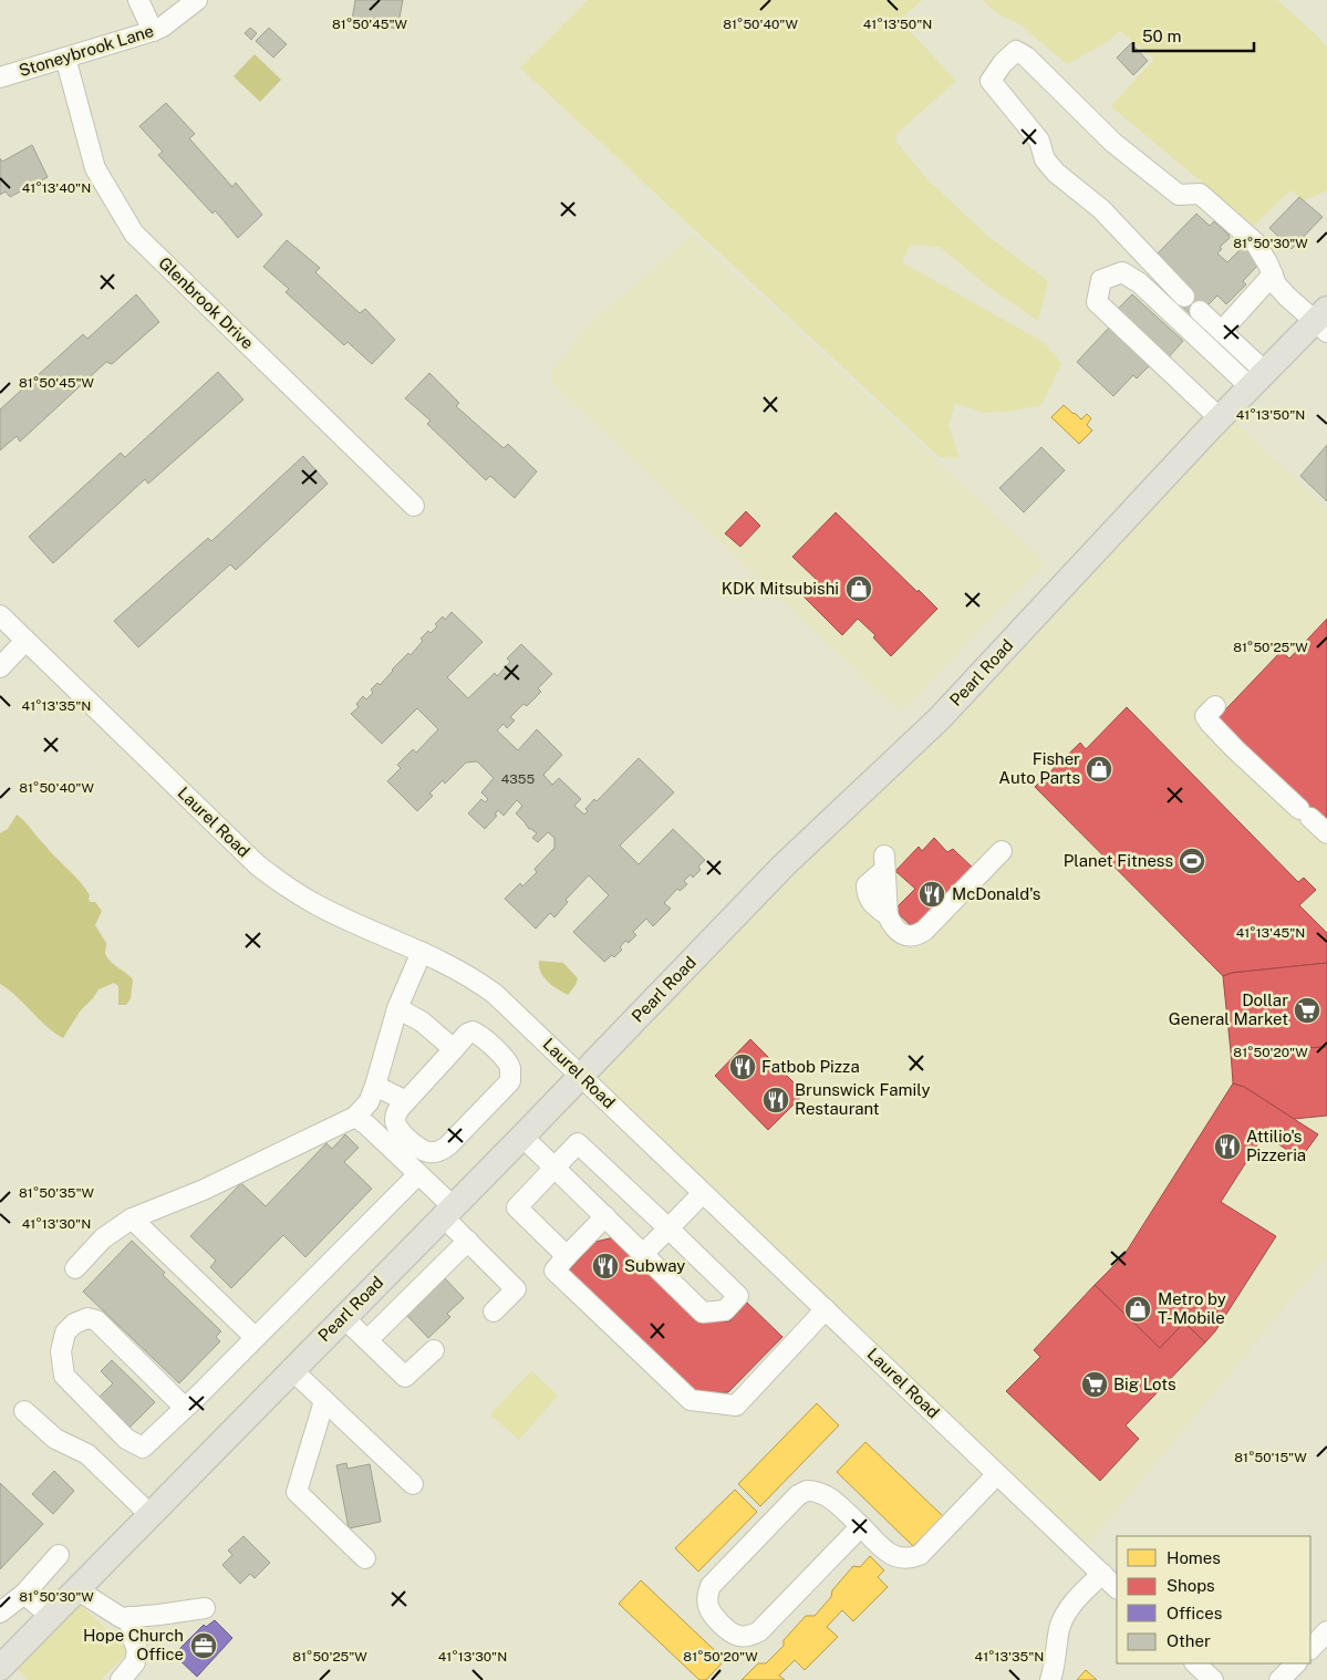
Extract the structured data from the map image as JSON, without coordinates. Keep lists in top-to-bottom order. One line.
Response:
{"streets":{"main road":["Pearl Road"],"street":["Stoneybrook Lane","Glenbrook Drive","Laurel Road"]},"crossings":[["Stoneybrook Lane","Glenbrook Drive"],["Pearl Road","Laurel Road"]],"places":{"shop":["KDK Mitsubishi","Fisher Auto Parts","Metro by T-Mobile"],"sports":["Planet Fitness"],"restaurant":["McDonald's","Fatbob Pizza","Brunswick Family Restaurant","Attilio's Pizzeria","Subway"],"supermarket":["Dollar General Market","Big Lots"],"office":["Hope Church Office"]},"house_numbers":["4355"],"legend":["Homes","Shops","Offices","Other"],"scale_bar":"50 m","coordinates":["41°13'50\"N","81°50'45\"W","81°50'40\"W","41°13'40\"N","81°50'30\"W","81°50'25\"W","41°13'35\"N","41°13'45\"N","81°50'20\"W","81°50'35\"W","41°13'30\"N","81°50'15\"W"]}
